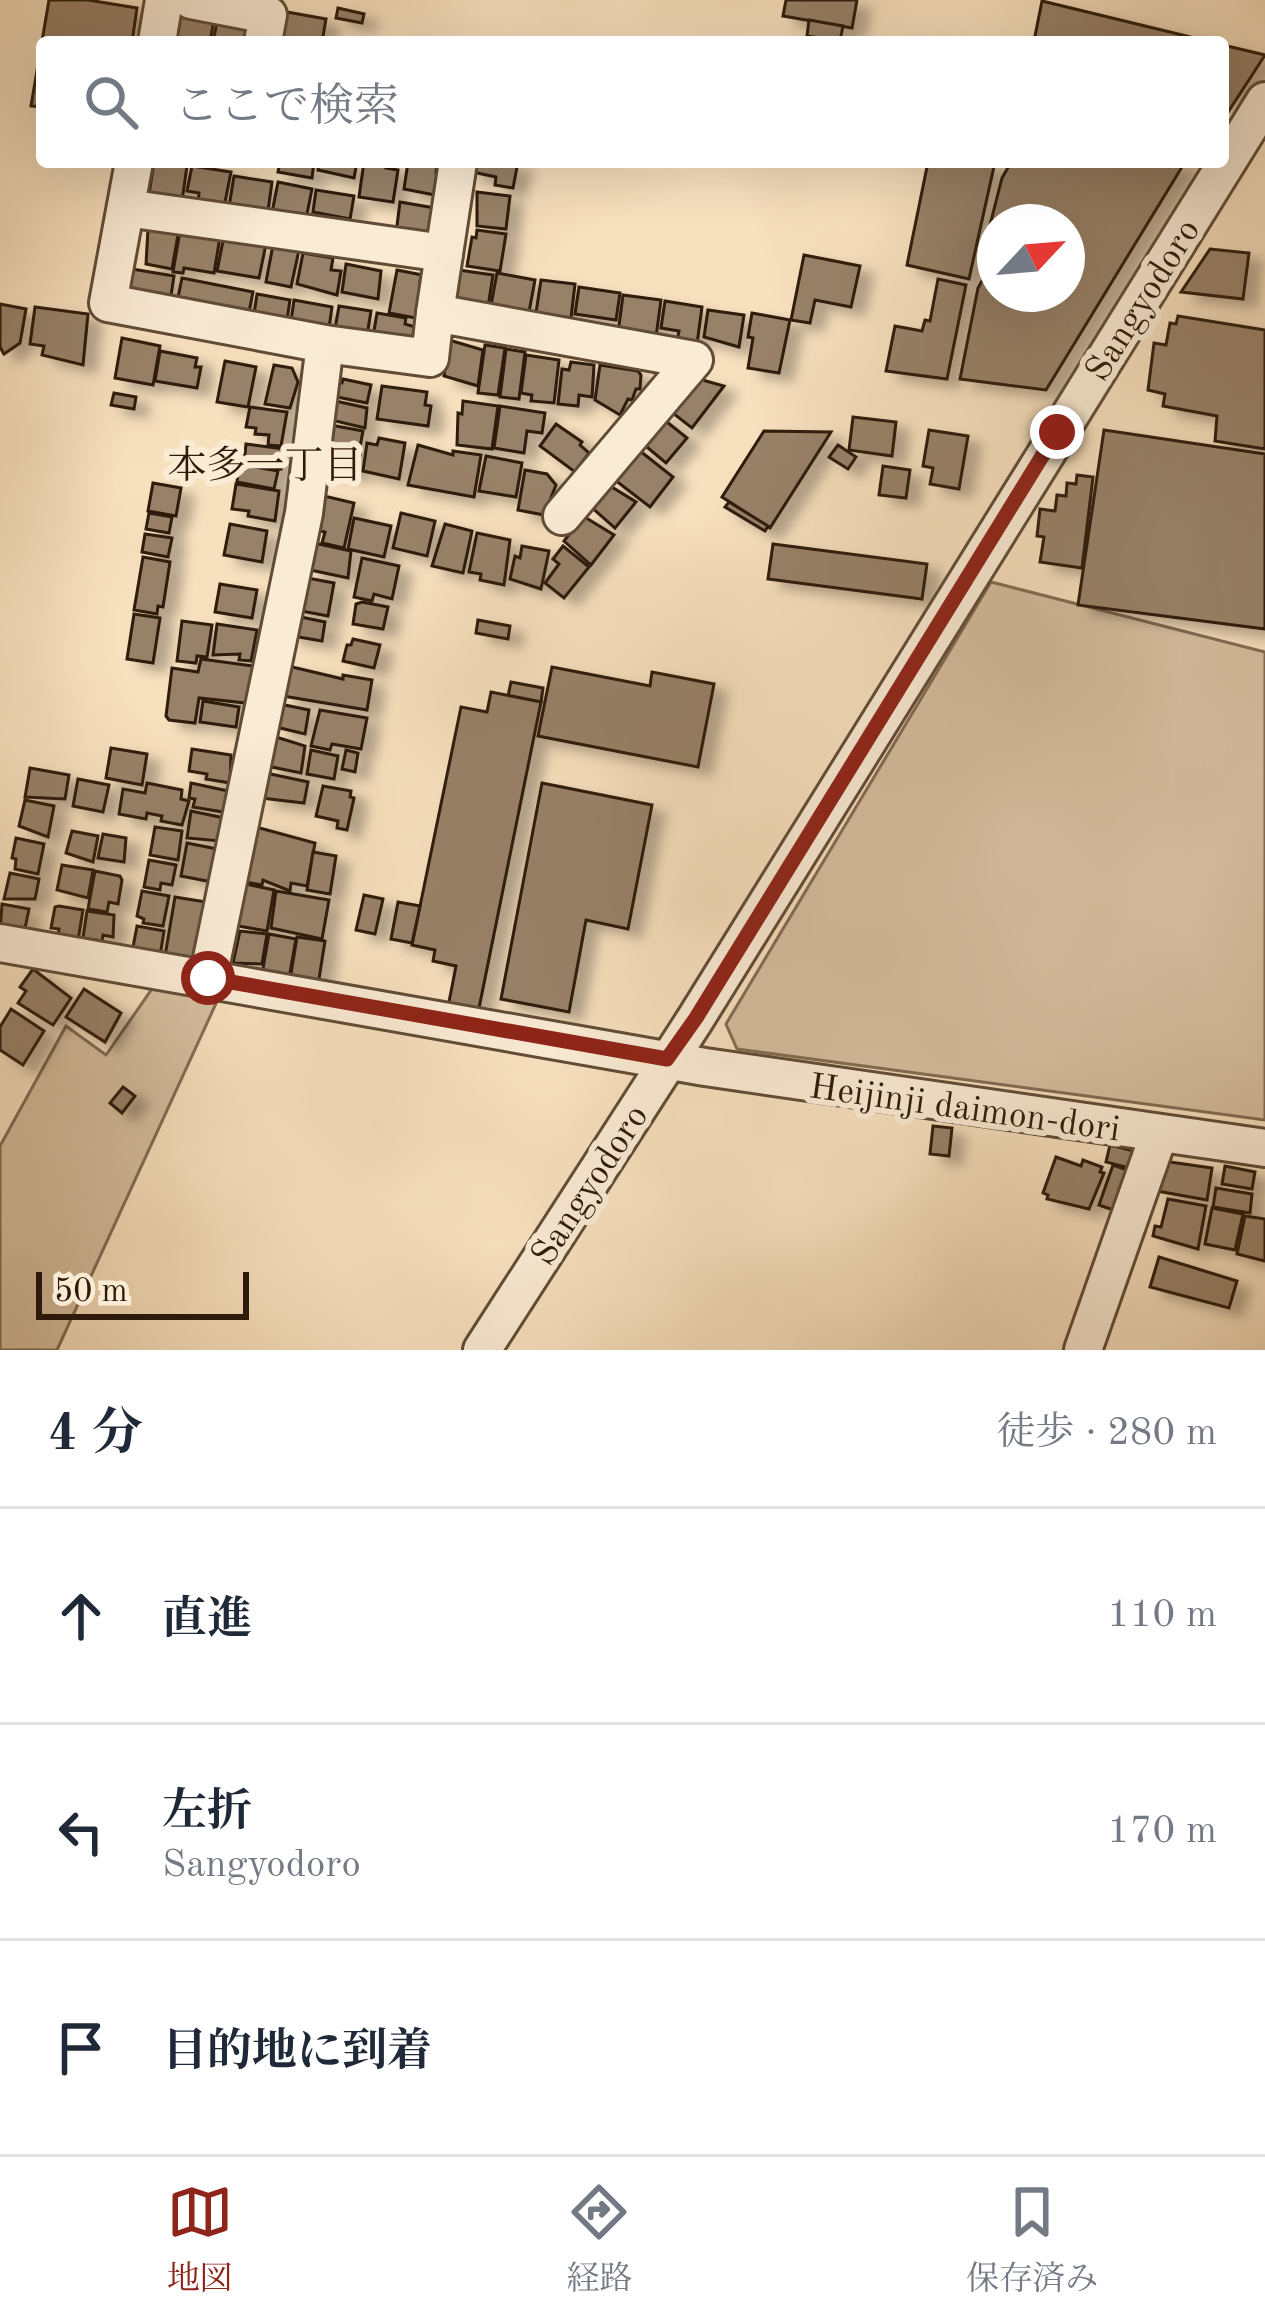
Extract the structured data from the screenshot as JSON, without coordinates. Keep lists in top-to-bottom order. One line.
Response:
{"streets":{"street":["Sangyodoro","Heijinji daimon-dori"]},"crossings":[["Sangyodoro","Heijinji daimon-dori"]],"districts":["本多一丁目"],"scale_bar":"50 m","north":"top right","page":{"search":"ここで検索","scale":"50 m","heading":["4 分","徒歩 · 280 m"],"list":[["直進","110 m"],["左折","Sangyodoro","170 m"],"目的地に到着"],"nav":["地図","経路","保存済み"]}}
